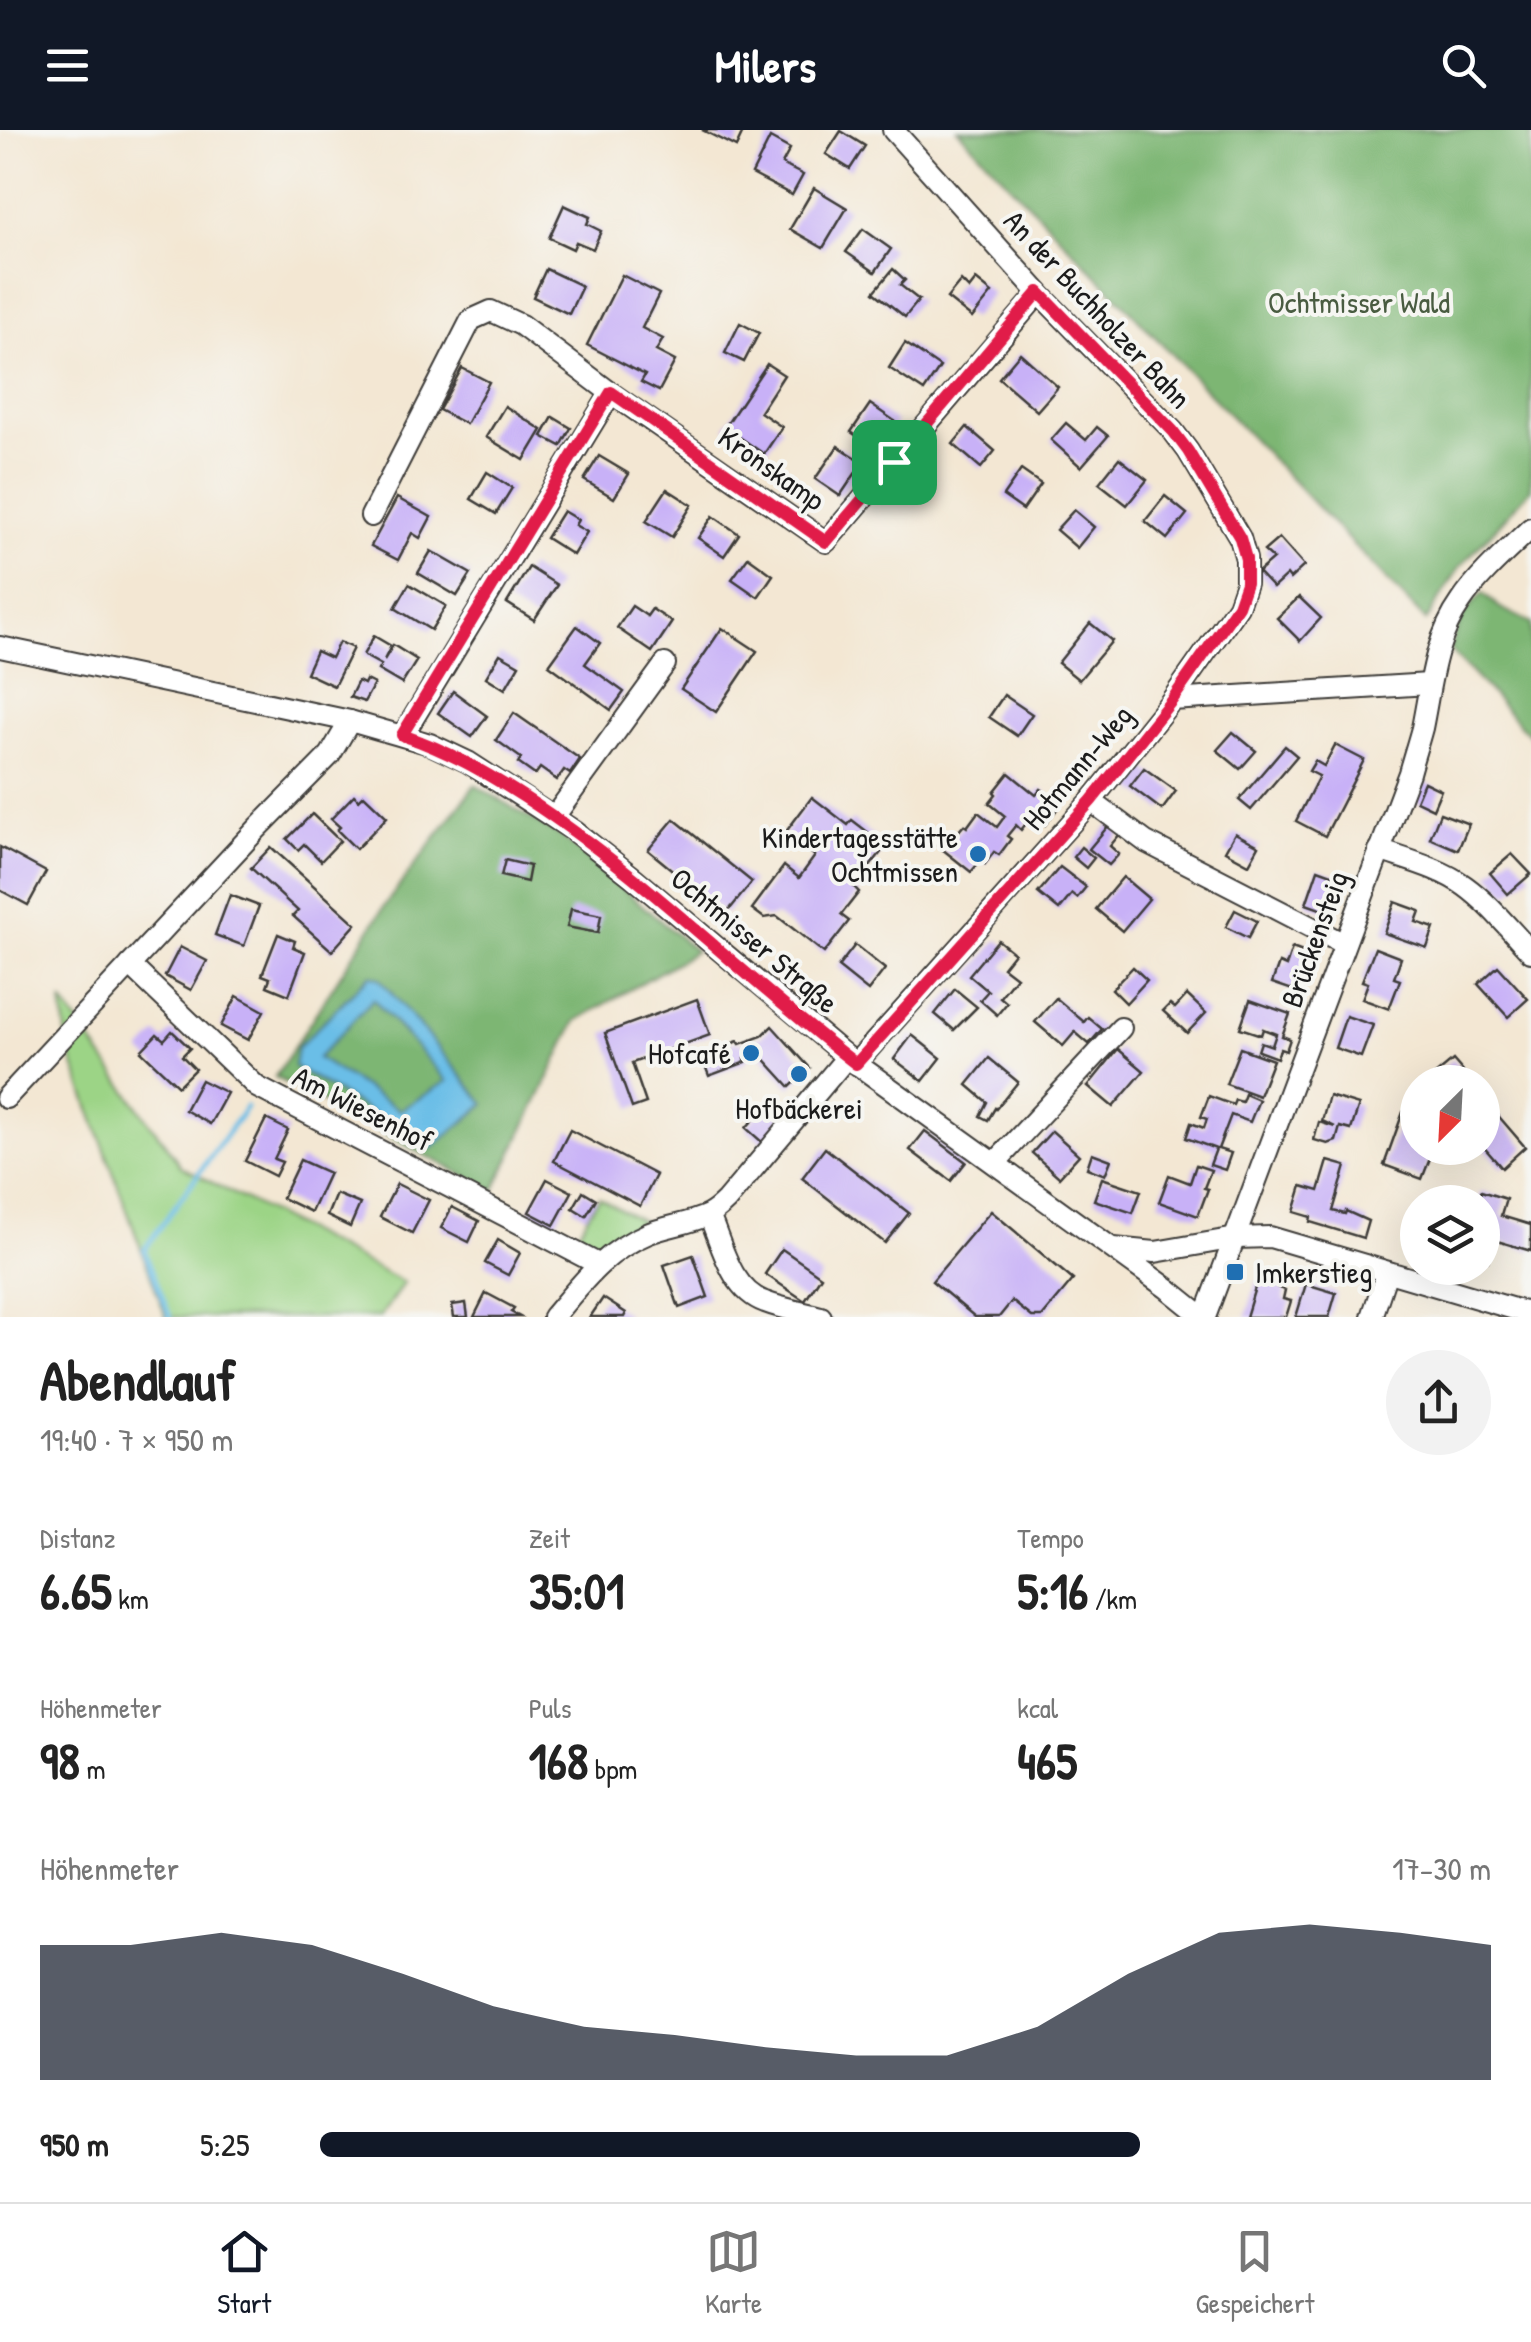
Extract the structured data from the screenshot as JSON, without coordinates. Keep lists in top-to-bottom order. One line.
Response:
{"streets":{"street":["An der Buchholzer Bahn","Kronskamp","Hotmann-Weg","Brückensteig","Ochtmisser Straße","Am Wiesenhof"]},"crossings":[["An der Buchholzer Bahn","Kronskamp"],["An der Buchholzer Bahn","Hotmann-Weg"],["Hotmann-Weg","Brückensteig"],["Hotmann-Weg","Ochtmisser Straße"],["Brückensteig","Ochtmisser Straße"]],"parks":["Ochtmisser Wald"],"places":{"other":["Kindertagesstätte Ochtmissen","Hofcafé","Hofbäckerei"],"transit":["Imkerstieg"]},"north":"bottom left","page":{"header":"Milers","heading":["Abendlauf","19:40 · 7 × 950 m"],"stats":[["Distanz","6.65 km"],["Zeit","35:01"],["Tempo","5:16 /km"],["Höhenmeter","98 m"],["Puls","168 bpm"],["kcal","465"]],"chart":["Höhenmeter","17–30 m"],"list":[{"name":"950 m","note":"5:25"}],"tabs":["Start","Karte","Gespeichert"]}}
